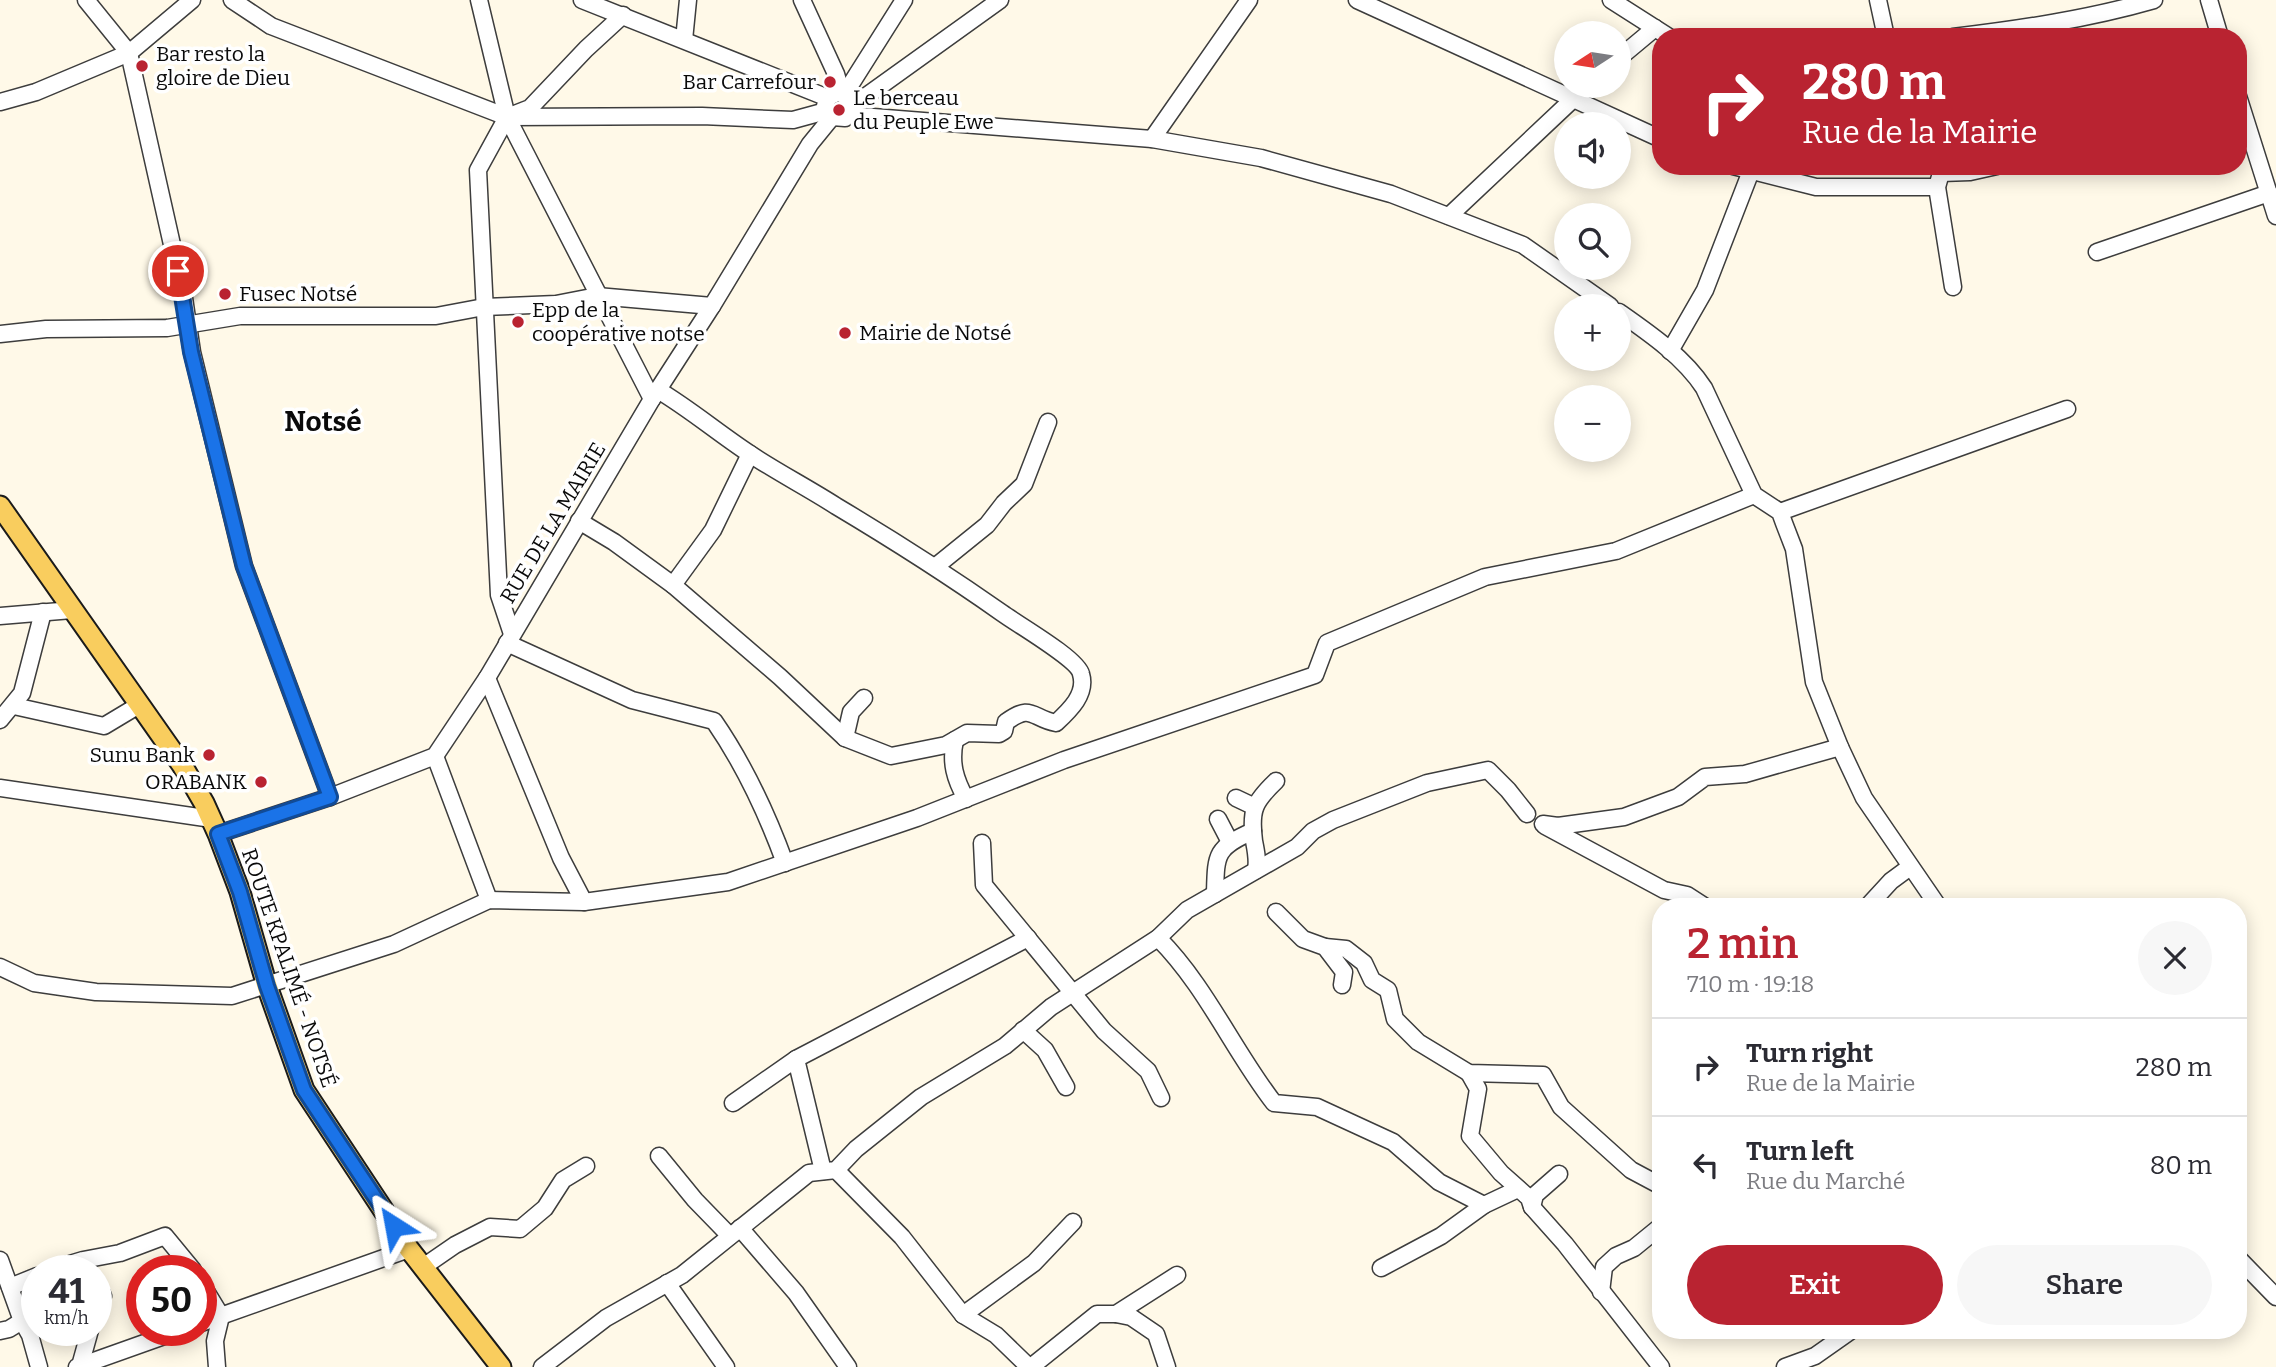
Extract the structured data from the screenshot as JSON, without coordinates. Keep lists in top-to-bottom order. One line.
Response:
{"streets":{"main road":["ROUTE KPALIMÉ - NOTSÉ"],"street":["RUE DE LA MAIRIE"]},"districts":["Notsé"],"places":["Bar resto la gloire de Dieu","Bar Carrefour","Le berceau du Peuple Ewe","Fusec Notsé","Epp de la coopérative notse","Mairie de Notsé","Sunu Bank","ORABANK"],"north":"left","page":{"map_buttons":["+","−"],"turn":["280 m","Rue de la Mairie"],"heading":["2 min","710 m · 19:18"],"list":[{"name":"Turn right","note":"Rue de la Mairie","value":"280 m"},{"name":"Turn left","note":"Rue du Marché","value":"80 m"}],"buttons":["Exit","Share"],"speed":"41 km/h","limit":"50"}}
